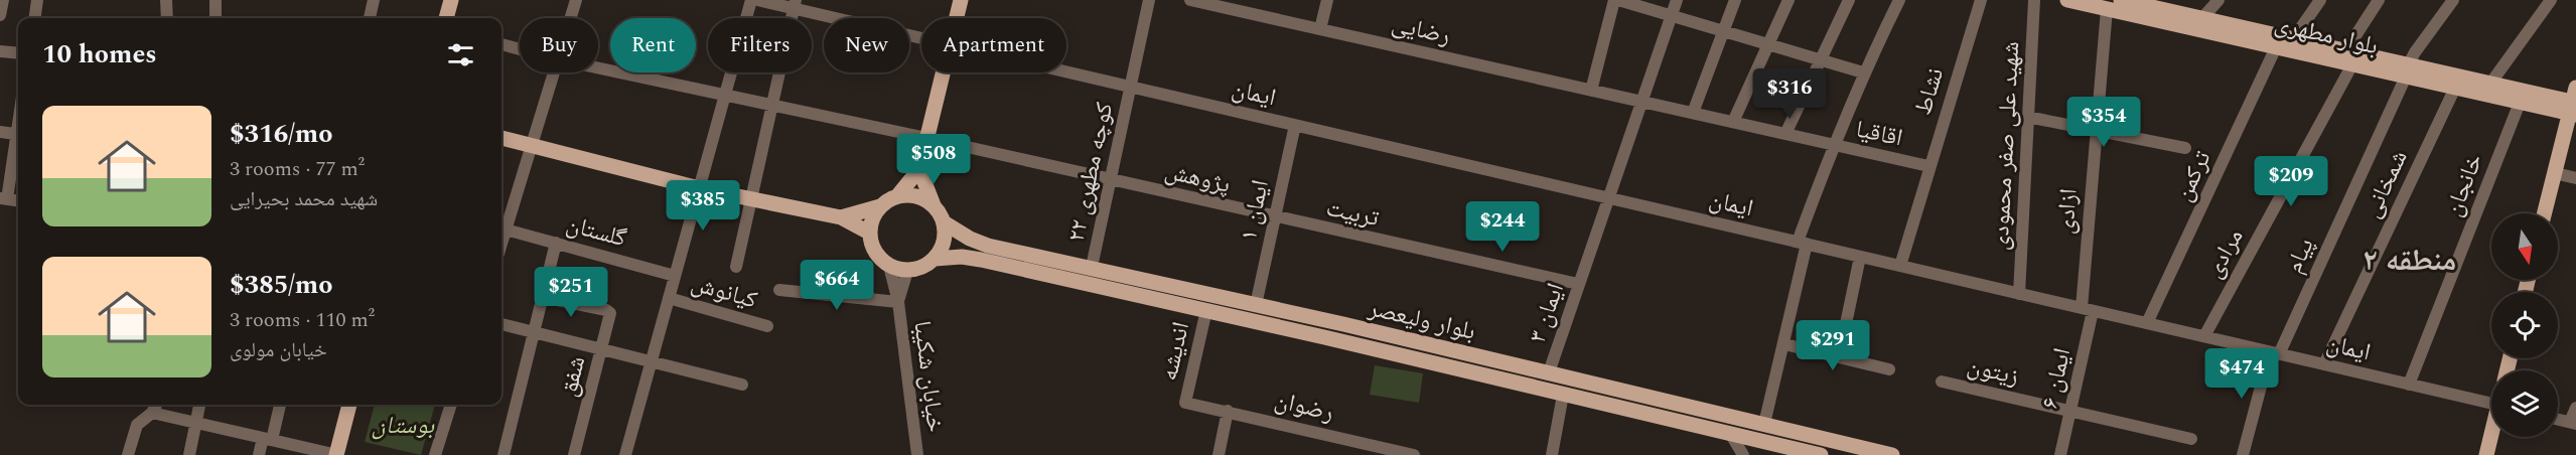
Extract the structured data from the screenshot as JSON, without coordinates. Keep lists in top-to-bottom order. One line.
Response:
{"streets":{"main road":["بلوار مطهری","بلوار ولیعصر"],"street":["رضایی","نشاط","ایمان","اقاقیا","شهید علی صفر محمودی","کوچه مطهری ۲۲","ترکمن","پژوهش","شمخانی","خانجان","ایمان ۱","ازادی","تربیت","گلستان","مرادی","پیام","کیانوش","ایمان ۳","اندیشه","زیتون","شفق","خیابان شکیبا","ایمان ۶","رضوان"]},"crossings":[["رضایی","اقاقیا"],["رضایی","ایمان ۳"],["بلوار مطهری","ترکمن"],["بلوار مطهری","شمخانی"],["بلوار مطهری","خانجان"],["بلوار مطهری","ازادی"],["بلوار مطهری","مرادی"],["بلوار مطهری","پیام"],["نشاط","ایمان"],["نشاط","اقاقیا"],["ایمان","شهید علی صفر محمودی"],["ایمان","کوچه مطهری ۲۲"],["ایمان","ترکمن"],["ایمان","شمخانی"],["ایمان","خانجان"],["ایمان","ایمان ۱"],["ایمان","ازادی"],["ایمان","مرادی"],["ایمان","پیام"],["ایمان","ایمان ۳"],["ایمان","ایمان ۶"],["اقاقیا","ایمان ۳"],["کوچه مطهری ۲۲","پژوهش"],["کوچه مطهری ۲۲","بلوار ولیعصر"],["پژوهش","ایمان ۱"],["پژوهش","تربیت"],["ایمان ۱","تربیت"],["ایمان ۱","بلوار ولیعصر"],["ازادی","ایمان ۶"],["تربیت","ایمان ۳"],["ایمان ۳","بلوار ولیعصر"],["بلوار ولیعصر","اندیشه"],["بلوار ولیعصر","خیابان شکیبا"],["اندیشه","رضوان"],["زیتون","ایمان ۶"]],"districts":["منطقه ۲"],"parks":["بوستان"],"north":"bottom","page":{"chip":["Buy","Rent","Filters","New","Apartment"],"heading":"10 homes","price":["$316","$354","$508","$209","$385","$244","$664","$251","$291","$474"],"list":[{"name":"$316/mo","note":"3 rooms · 77 m² · شهید محمد بحیرایی"},{"name":"$385/mo","note":"3 rooms · 110 m² · خیابان مولوی"}]}}
